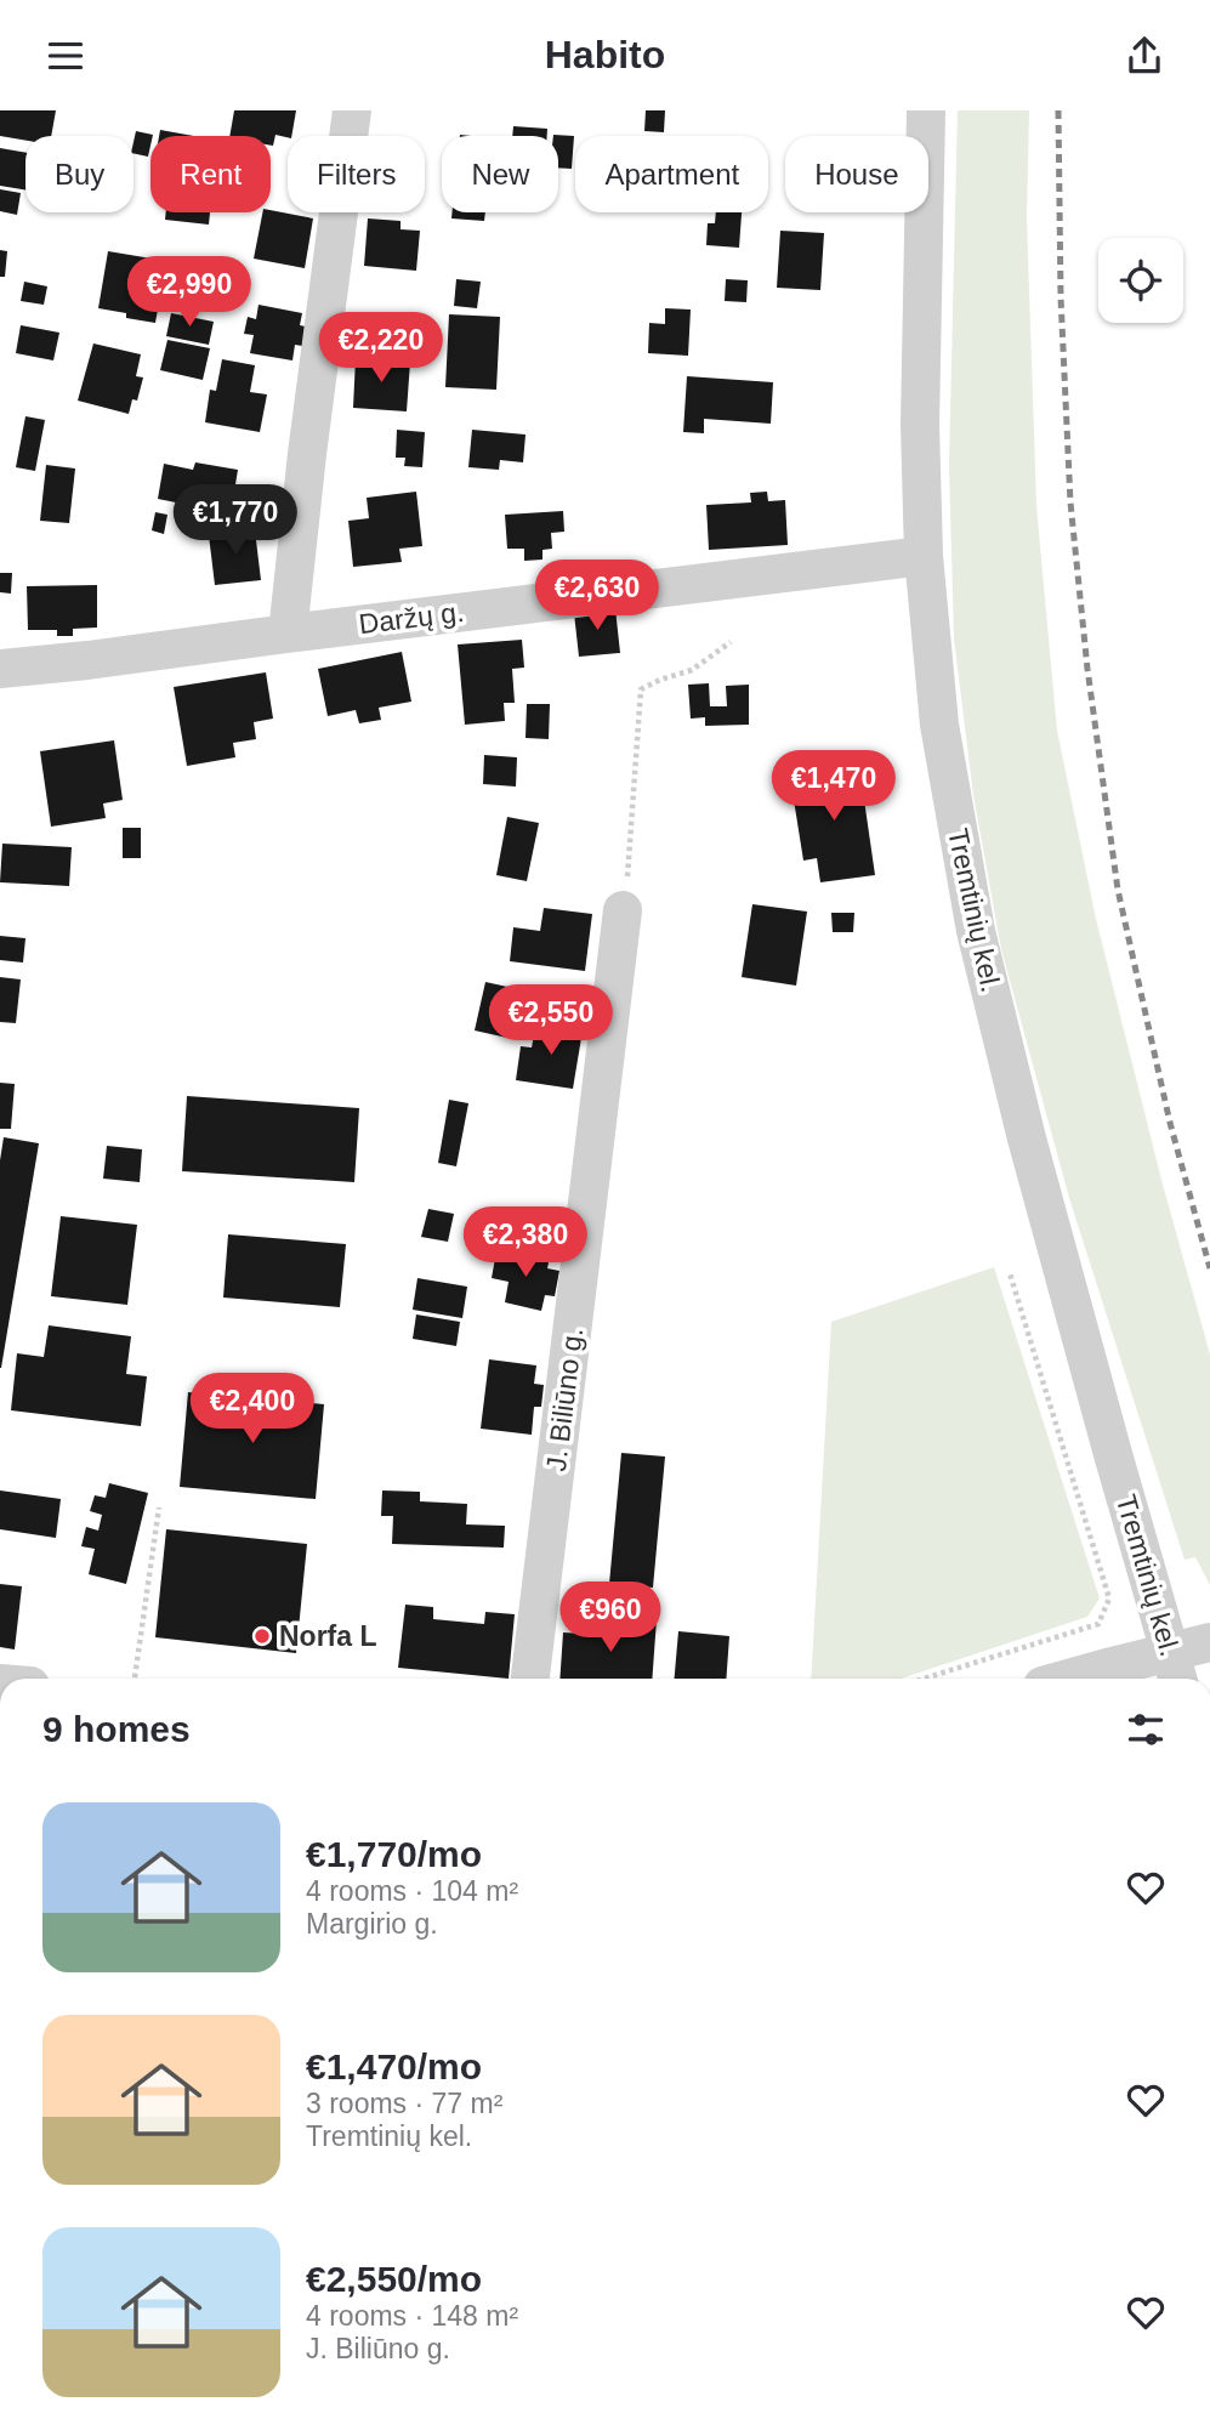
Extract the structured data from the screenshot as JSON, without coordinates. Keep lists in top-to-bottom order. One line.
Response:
{"streets":{"street":["Daržų g.","Tremtinių kel.","J. Biliūno g."]},"crossings":[["Daržų g.","Tremtinių kel."]],"places":["Norfa L"],"page":{"header":"Habito","chip":["Buy","Rent","Filters","New","Apartment","House"],"price":["€2,990","€2,220","€1,770","€2,630","€1,470","€2,550","€2,380","€2,400","€960"],"heading":"9 homes","list":[{"name":"€1,770/mo","note":"4 rooms · 104 m² · Margirio g."},{"name":"€1,470/mo","note":"3 rooms · 77 m² · Tremtinių kel."},{"name":"€2,550/mo","note":"4 rooms · 148 m² · J. Biliūno g."}]}}
